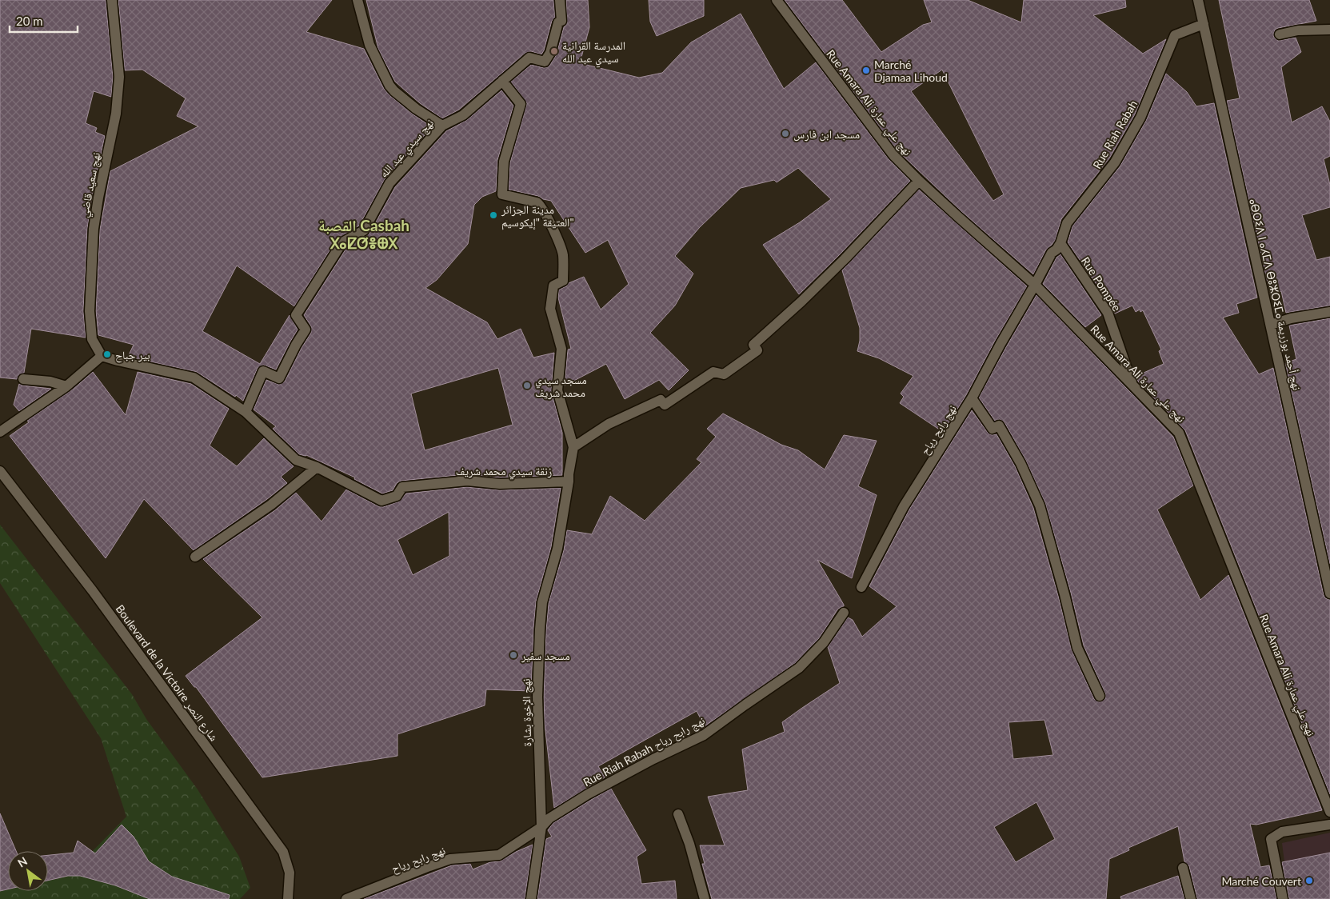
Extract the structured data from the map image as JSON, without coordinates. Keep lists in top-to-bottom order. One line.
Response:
{"streets":{"street":["Rue Amara Ali نهج علي عمارة","Rue Riah Rabah","نهج سيدي عبد الله","نهج سعيد قاضي","Rue Pompée","ⴰⴱⵔⵉⴷ ⵏ ⴰⵃⵎⴷ ⴱⵓⵣⵔⵉⵎⴰ نهج أحمد بوزريمة","نهج رابح رياح","زنقة سيدي محمد شريف","Boulevard de la Victoire شارع النصر","نهج الإخوة بشارة","Rue Riah Rabah نهج رابح رياح"]},"crossings":[["Rue Amara Ali نهج علي عمارة","Rue Riah Rabah"],["Rue Amara Ali نهج علي عمارة","Rue Pompée"],["Rue Amara Ali نهج علي عمارة","نهج رابح رياح"],["Rue Riah Rabah","Rue Pompée"],["Rue Riah Rabah","ⴰⴱⵔⵉⴷ ⵏ ⴰⵃⵎⴷ ⴱⵓⵣⵔⵉⵎⴰ نهج أحمد بوزريمة"],["Rue Riah Rabah","نهج رابح رياح"],["نهج رابح رياح","نهج الإخوة بشارة"],["نهج رابح رياح","Rue Riah Rabah نهج رابح رياح"],["زنقة سيدي محمد شريف","نهج الإخوة بشارة"],["نهج الإخوة بشارة","Rue Riah Rabah نهج رابح رياح"]],"districts":["القصبة Casbah ⵝⴰⵇⵚⴻⴲⵝ"],"places":["المدرسة القرانية سيدي عبد الله","Marché Djamaa Lihoud","مسجد ابن فارس","مدينة الجزائر العتيقة \"إيكوسيم\"","بير جباح","مسجد سيدي محمد شريف","مسجد سفير","Marché Couvert"],"scale_bar":"20 m","north":"top left"}
